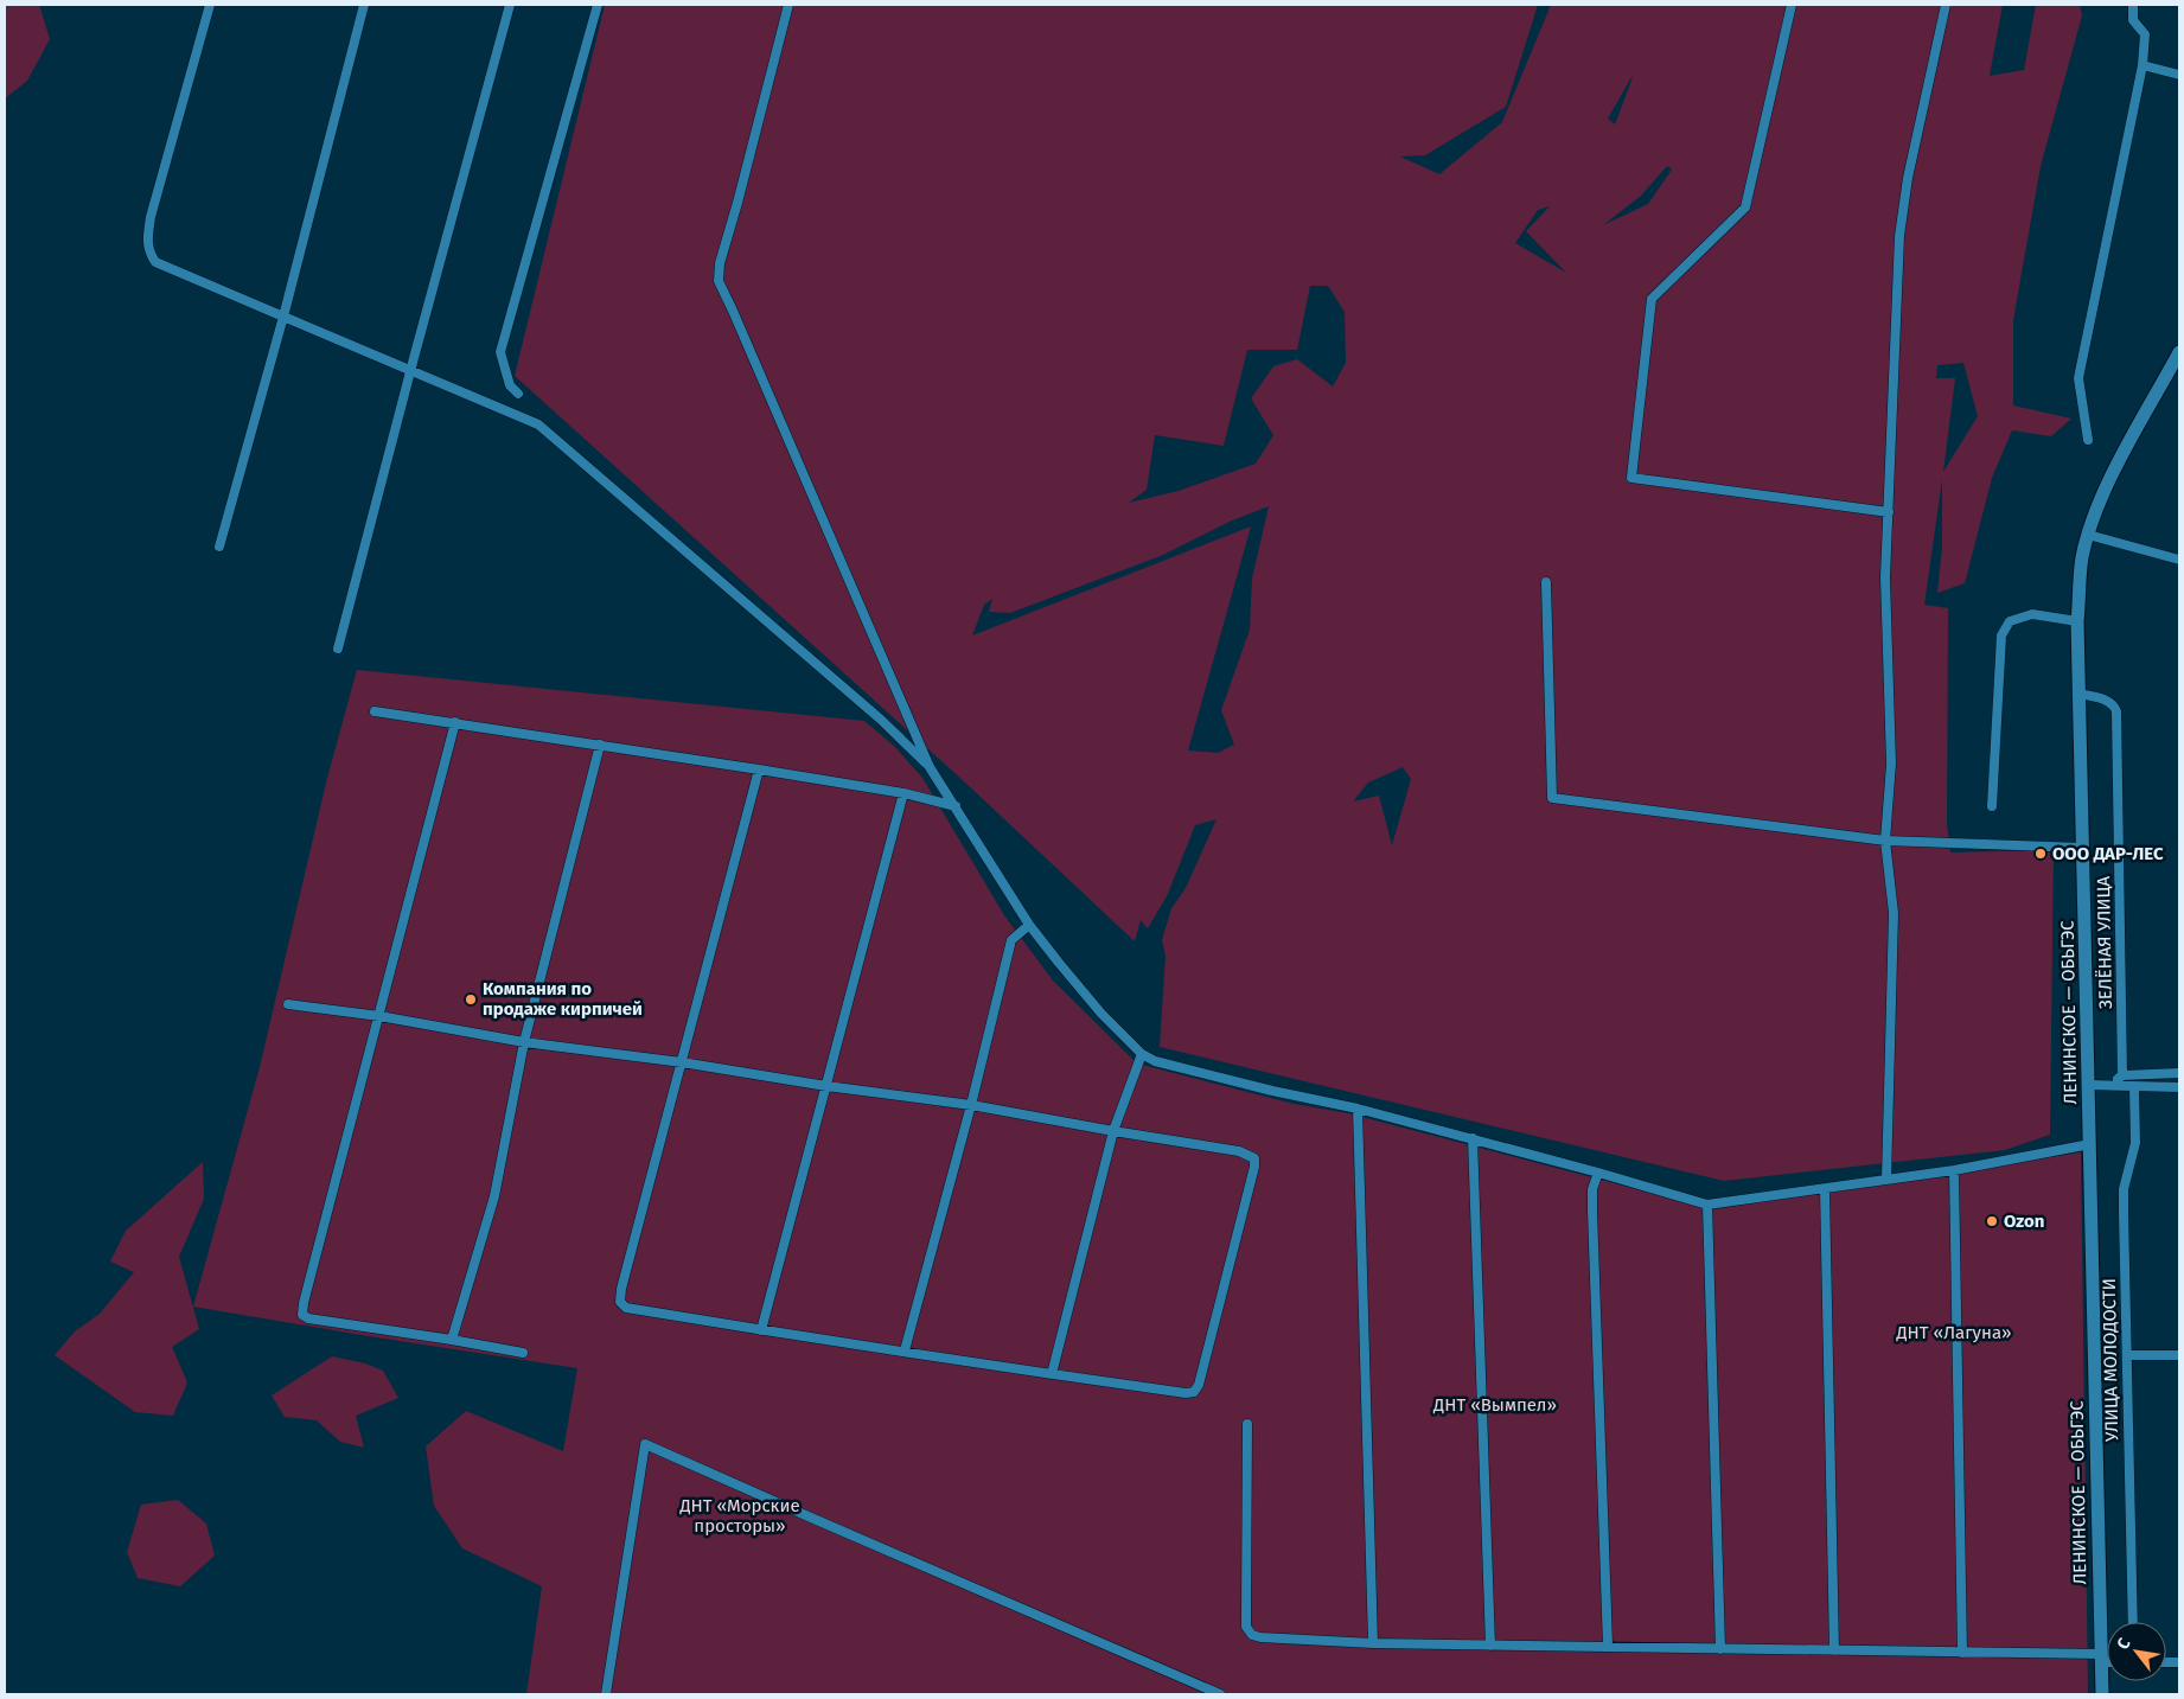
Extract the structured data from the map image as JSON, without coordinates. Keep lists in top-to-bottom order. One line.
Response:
{"streets":{"main road":["ЛЕНИНСКОЕ — ОБЬГЭС"],"street":["ЗЕЛЁНАЯ УЛИЦА","УЛИЦА МОЛОДОСТИ"]},"crossings":[["ЗЕЛЁНАЯ УЛИЦА","ЛЕНИНСКОЕ — ОБЬГЭС"]],"parks":["ДНТ «Лагуна»","ДНТ «Вымпел»","ДНТ «Морские просторы»"],"places":["ООО ДАР-ЛЕС","Компания по продаже кирпичей","Ozon"],"north":"top left"}
